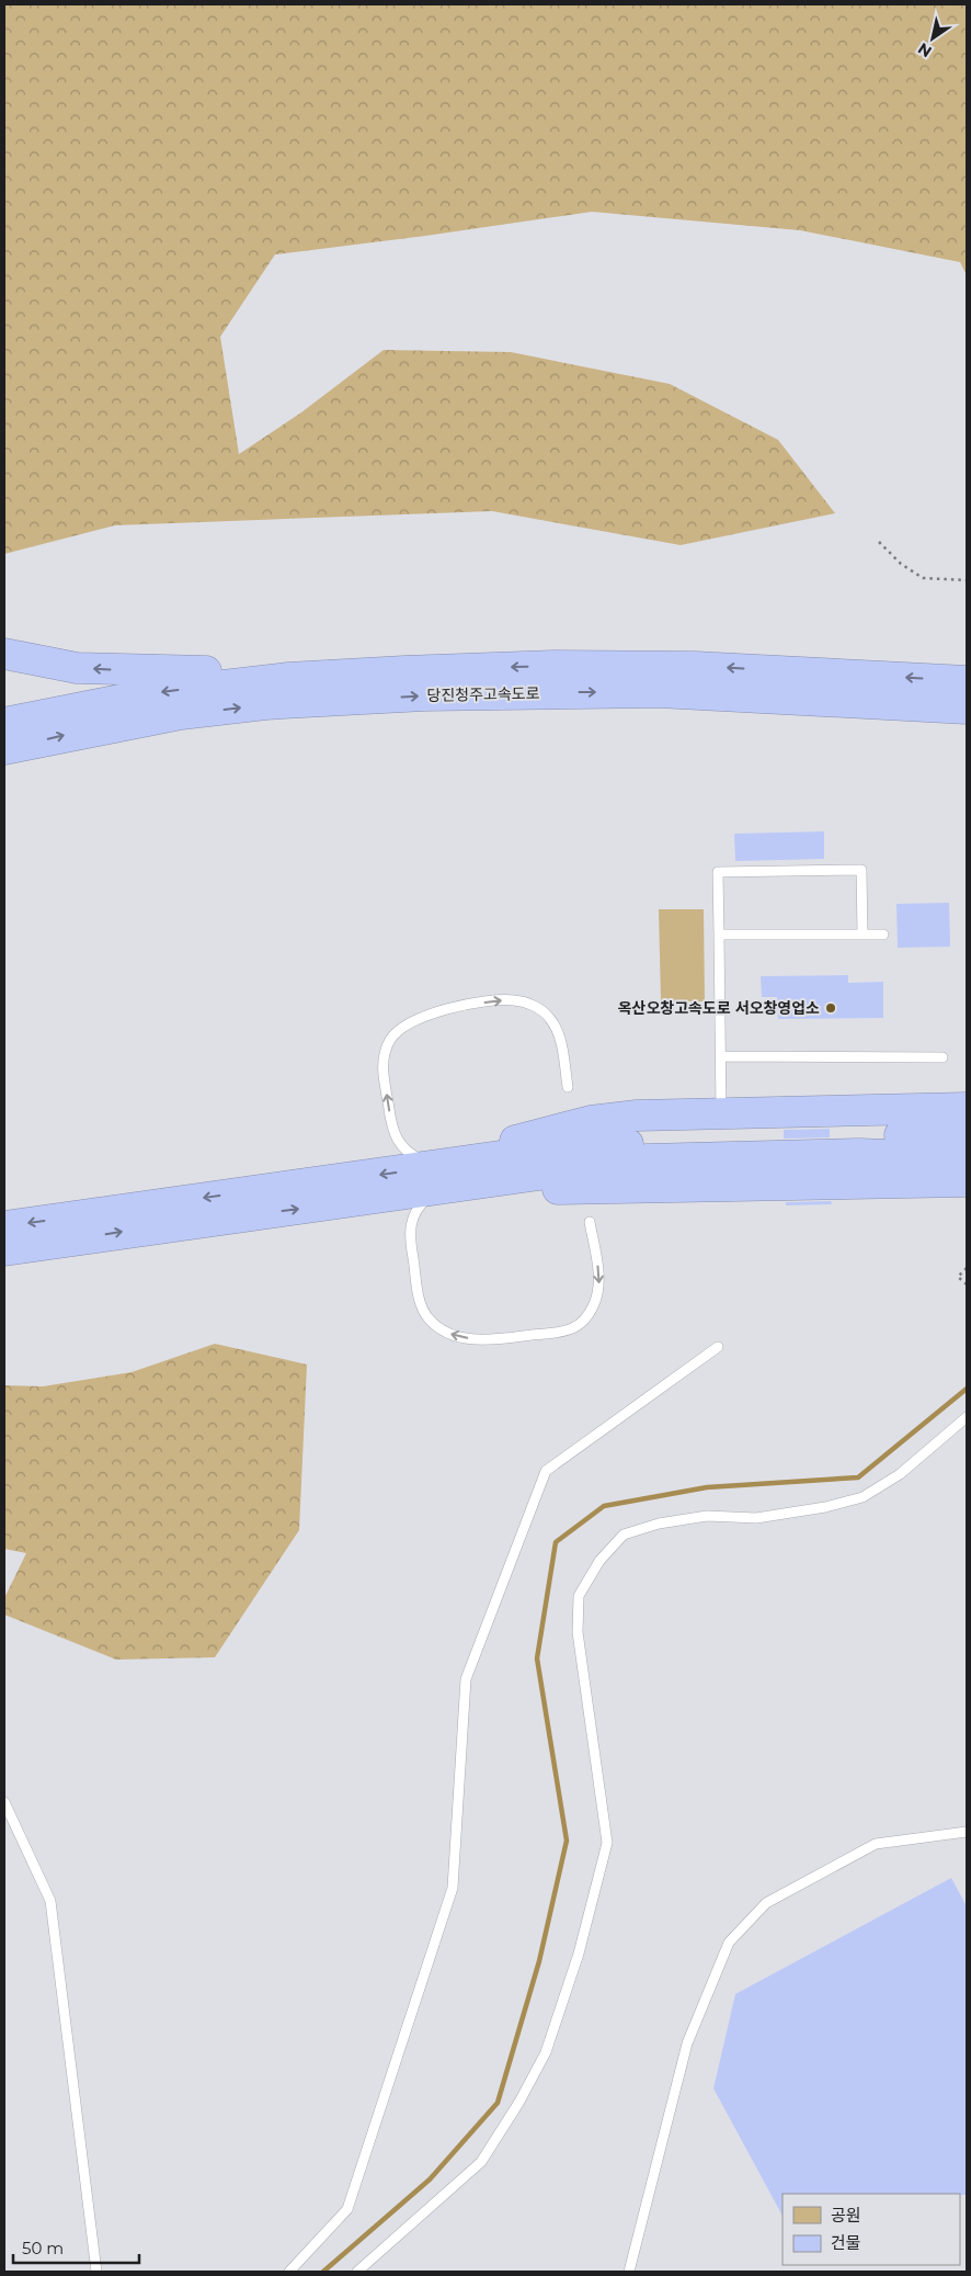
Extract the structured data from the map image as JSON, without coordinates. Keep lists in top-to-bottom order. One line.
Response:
{"streets":{"highway":["당진청주고속도로"]},"places":["옥산오창고속도로 서오창영업소"],"legend":["공원","건물"],"scale_bar":"50 m","north":"bottom left"}
